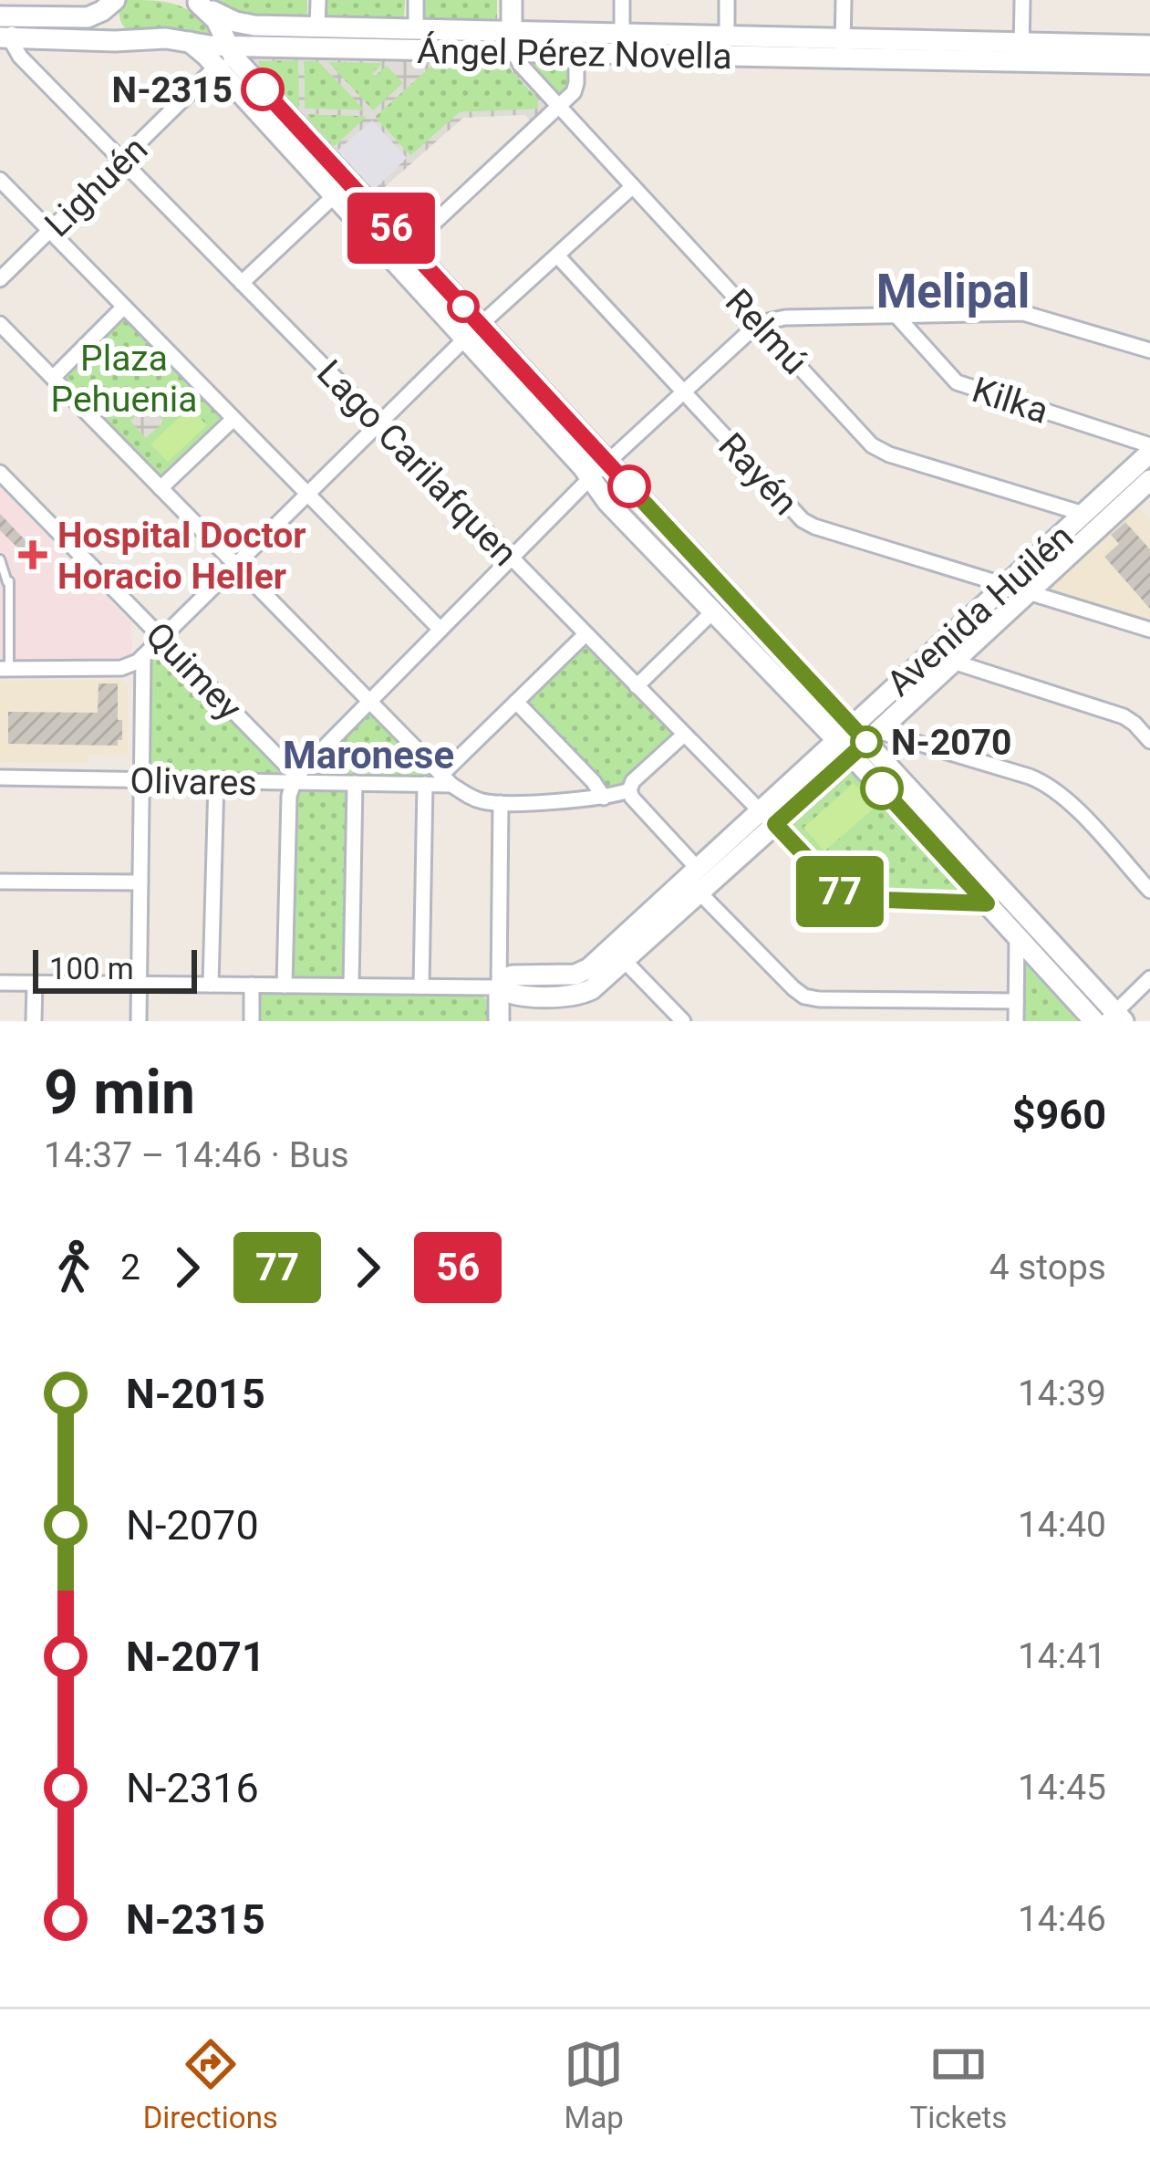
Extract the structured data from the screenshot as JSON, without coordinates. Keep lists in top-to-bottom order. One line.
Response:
{"streets":{"main road":["Ángel Pérez Novella","Avenida Huilén"],"street":["Lighuén","Relmú","Kilka","Lago Carilafquen","Rayén","Quimey","Olivares"]},"crossings":[["Ángel Pérez Novella","Lighuén"],["Ángel Pérez Novella","Relmú"],["Ángel Pérez Novella","Lago Carilafquen"],["Lighuén","Lago Carilafquen"],["Relmú","Avenida Huilén"],["Kilka","Avenida Huilén"],["Lago Carilafquen","Avenida Huilén"],["Rayén","Avenida Huilén"],["Quimey","Olivares"]],"districts":["Melipal","Maronese"],"parks":["Plaza Pehuenia"],"places":{"other":["N-2315","N-2070"],"health":["Hospital Doctor Horacio Heller"]},"lines":["bus line 56","bus line 77"],"scale_bar":"100 m","page":{"on_map":["77","56"],"scale":"100 m","heading":["9 min","14:37 – 14:46 · Bus","$960"],"legs":["2","77","56","4 stops"],"list":[{"name":"N-2015","value":"14:39"},{"name":"N-2070","value":"14:40"},{"name":"N-2071","value":"14:41"},{"name":"N-2316","value":"14:45"},{"name":"N-2315","value":"14:46"}],"tabs":["Directions","Map","Tickets"]}}
